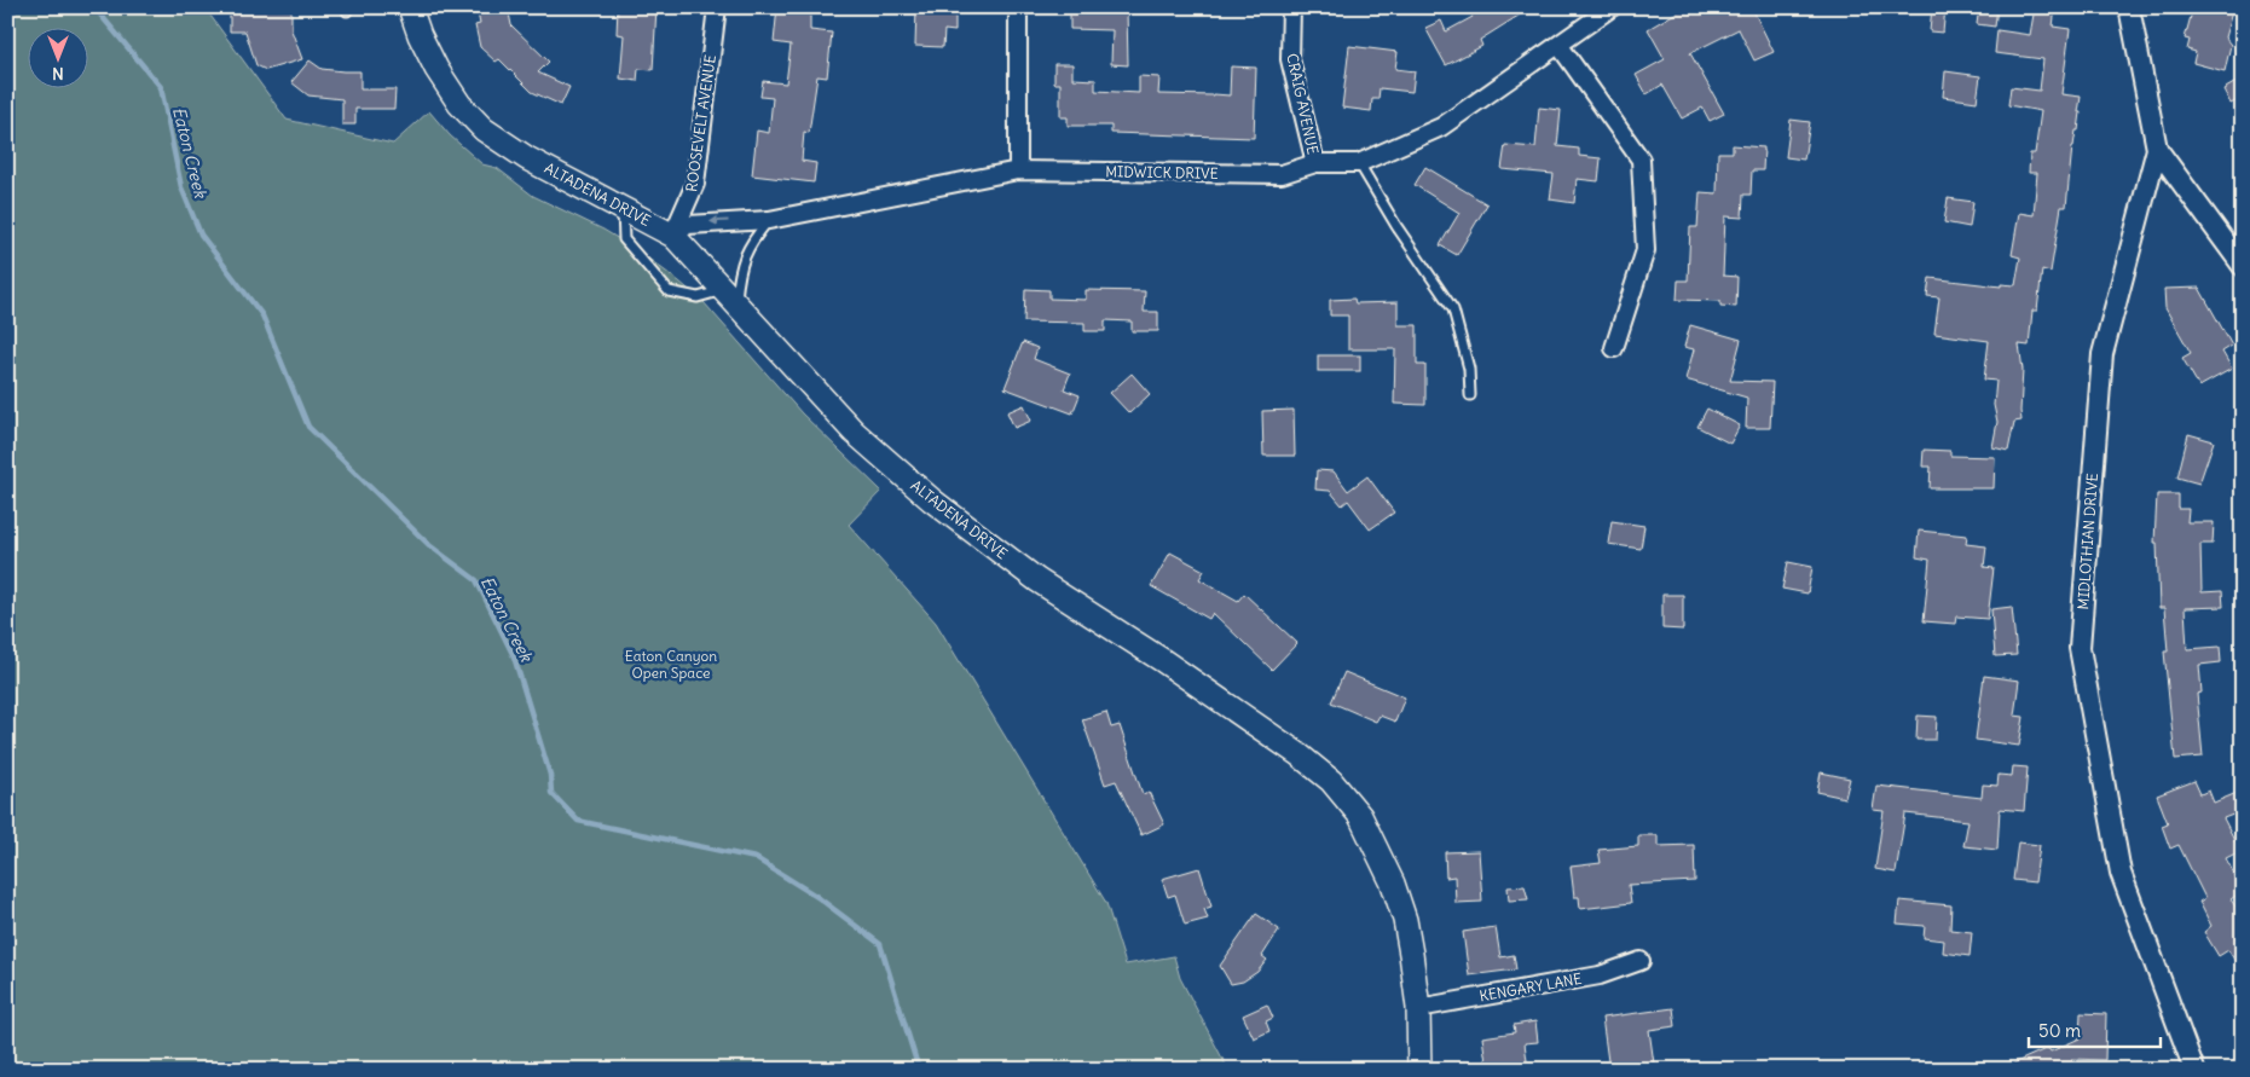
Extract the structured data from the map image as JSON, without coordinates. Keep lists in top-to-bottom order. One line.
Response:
{"streets":{"main road":["ALTADENA DRIVE"],"street":["CRAIG AVENUE","ROOSEVELT AVENUE","MIDWICK DRIVE","MIDLOTHIAN DRIVE","KENGARY LANE"]},"crossings":[["CRAIG AVENUE","MIDWICK DRIVE"],["ROOSEVELT AVENUE","MIDWICK DRIVE"],["ROOSEVELT AVENUE","ALTADENA DRIVE"],["MIDWICK DRIVE","ALTADENA DRIVE"],["ALTADENA DRIVE","KENGARY LANE"]],"water":["Eaton Creek"],"parks":["Eaton Canyon Open Space"],"scale_bar":"50 m","north":"bottom"}
